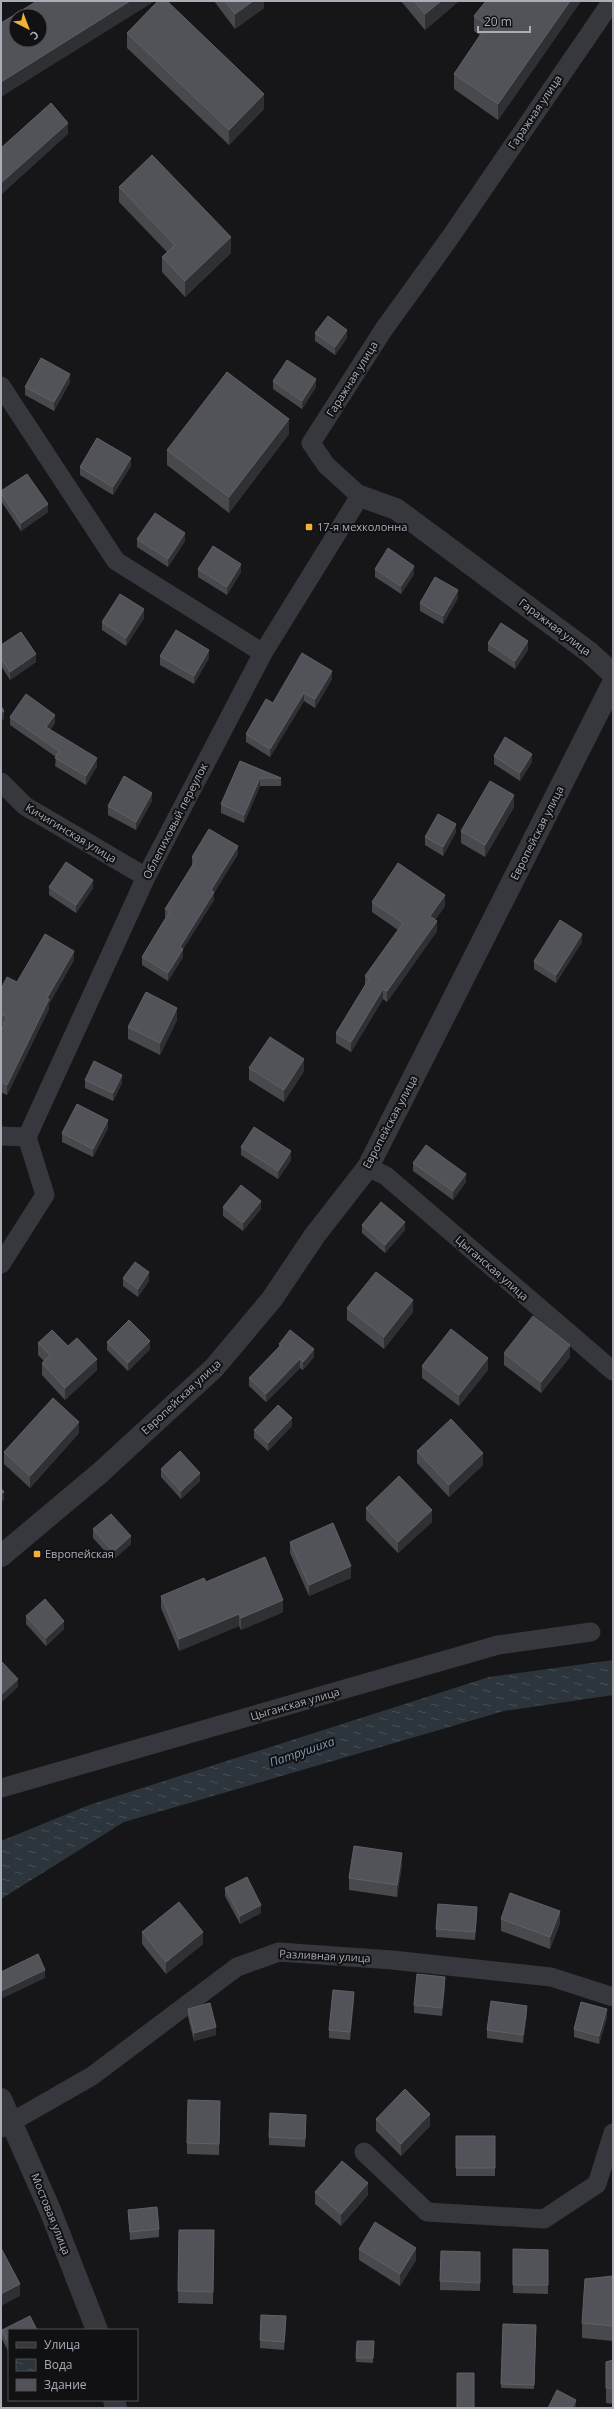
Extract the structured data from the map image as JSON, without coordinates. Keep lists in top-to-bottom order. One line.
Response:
{"streets":{"street":["Гаражная улица","Облепиховый переулок","Кичигинская улица","Европейская улица","Цыганская улица","Разливная улица","Мостовая улица"]},"crossings":[["Гаражная улица","Облепиховый переулок"],["Облепиховый переулок","Кичигинская улица"],["Европейская улица","Цыганская улица"],["Разливная улица","Мостовая улица"]],"water":["Патрушиха"],"places":{"transit":["17-я мехколонна","Европейская"]},"legend":["Улица","Вода","Здание"],"scale_bar":"20 m","north":"bottom right"}
